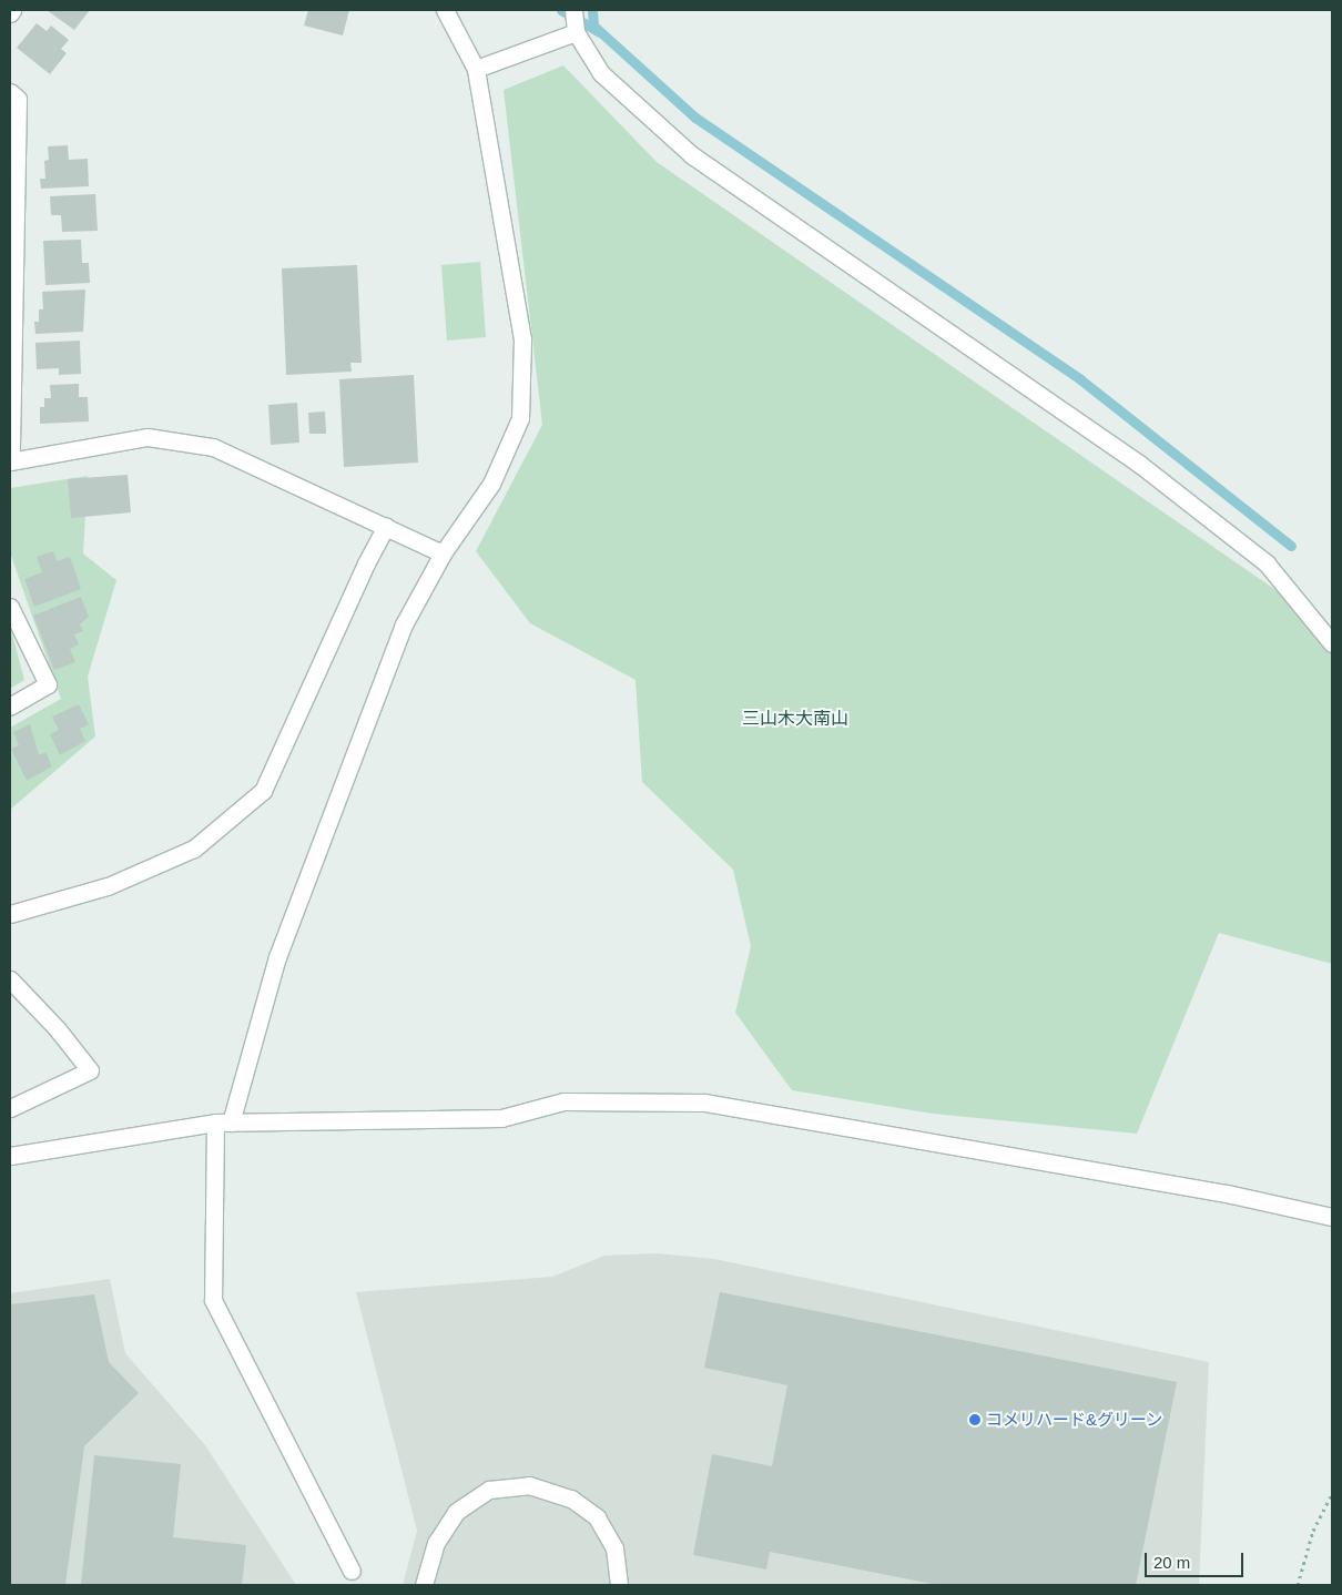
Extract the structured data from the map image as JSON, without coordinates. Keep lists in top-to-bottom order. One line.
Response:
{"districts":["三山木大南山"],"places":["コメリハード&グリーン"],"scale_bar":"20 m"}
